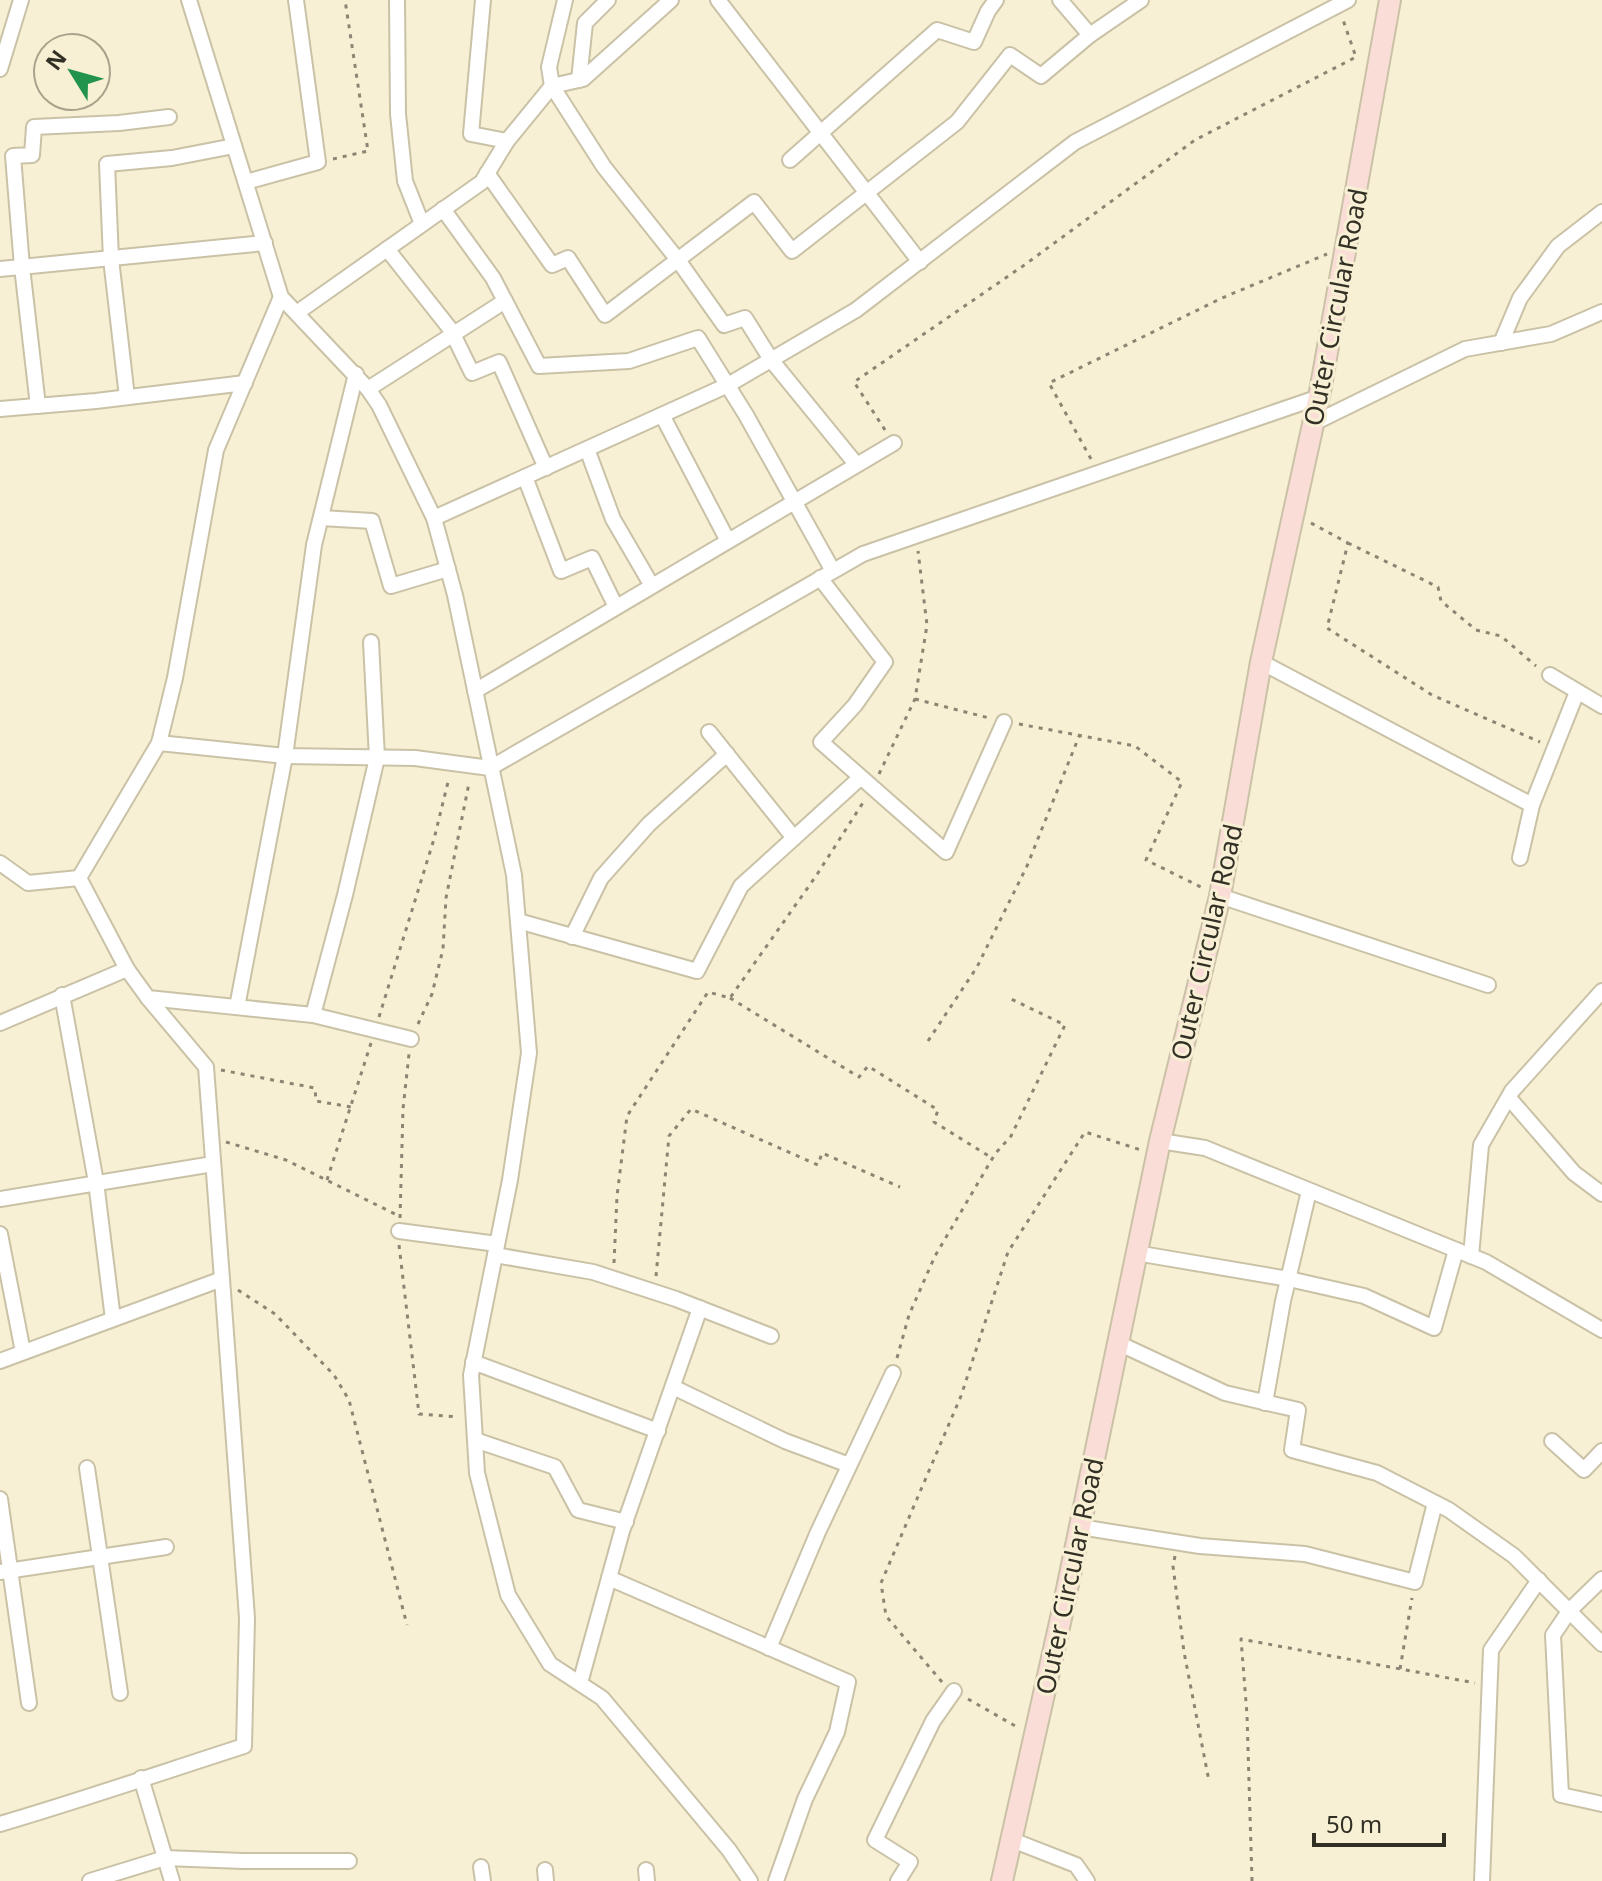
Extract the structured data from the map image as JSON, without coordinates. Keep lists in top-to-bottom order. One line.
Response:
{"streets":{"street":["Outer Circular Road"]},"scale_bar":"50 m","north":"top left"}
